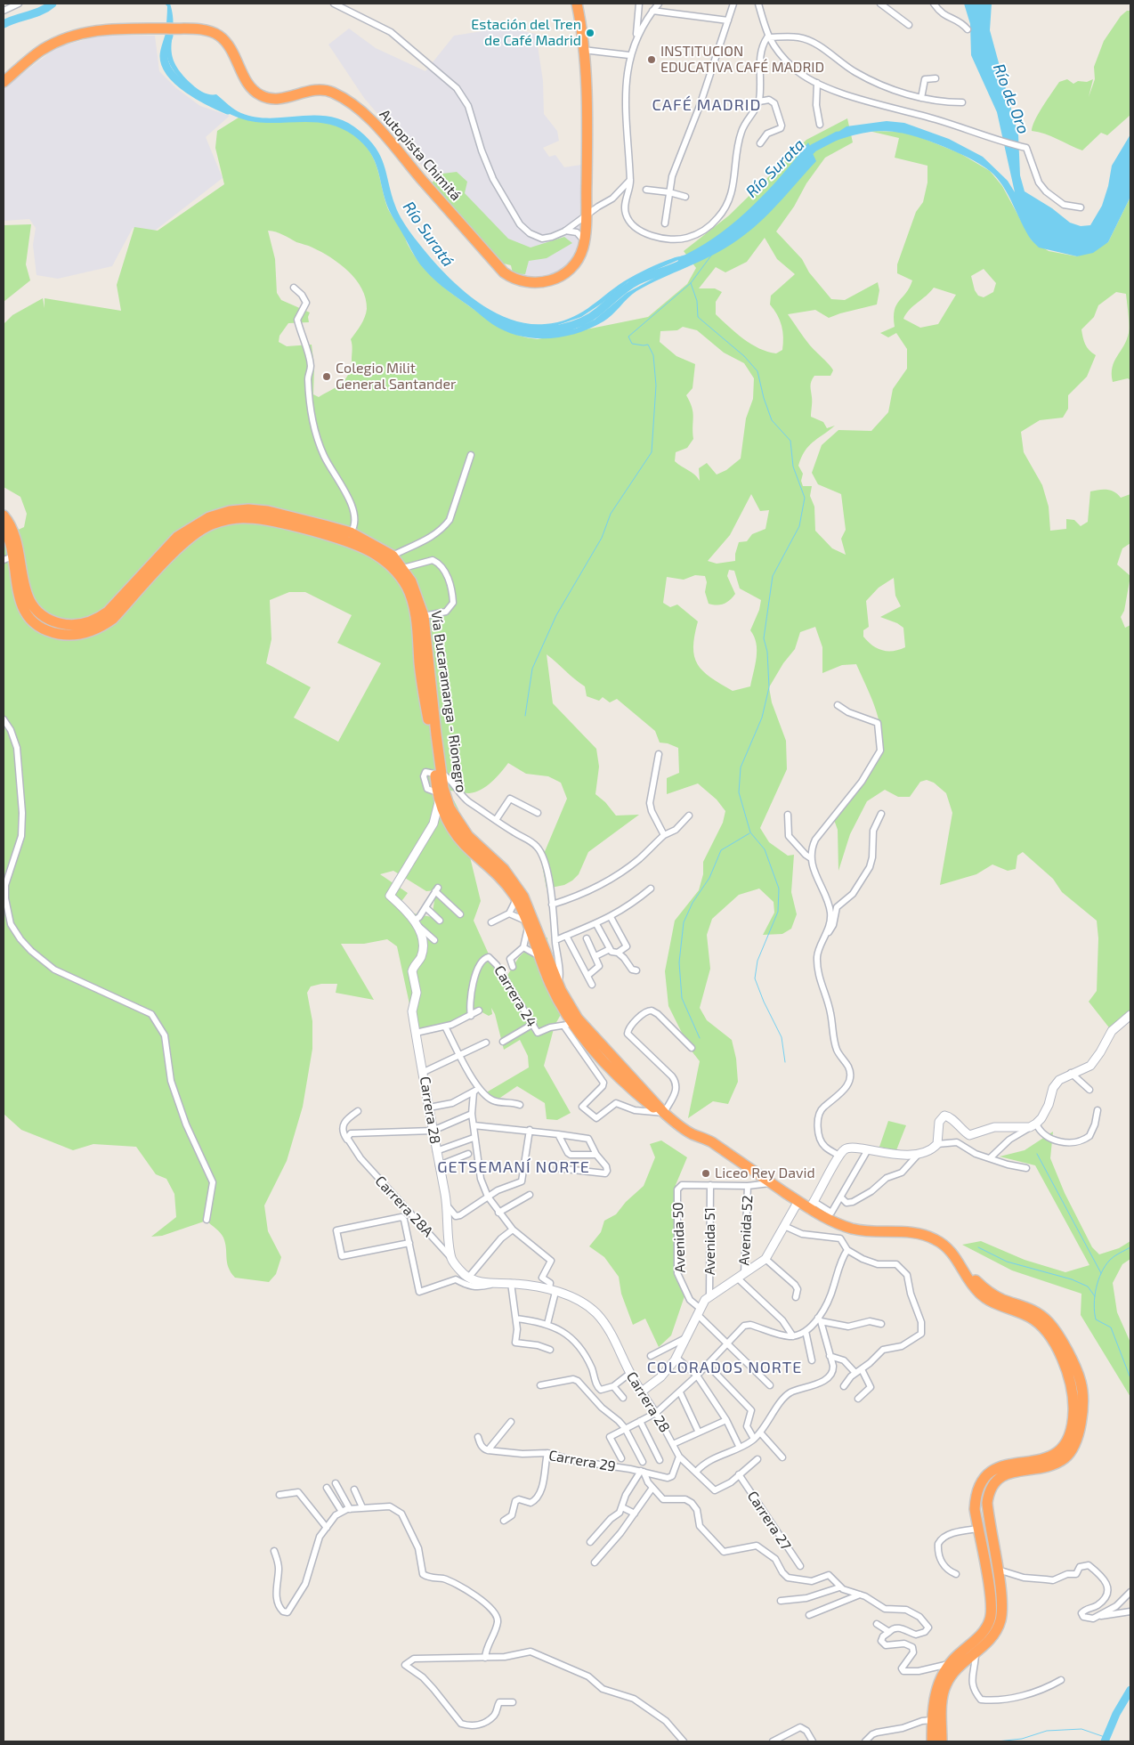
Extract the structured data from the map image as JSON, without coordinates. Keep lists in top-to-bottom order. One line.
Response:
{"streets":{"highway":["Autopista Chimitá","Vía Bucaramanga - Rionegro"],"street":["Carrera 24","Carrera 28","Carrera 28A","Avenida 52","Avenida 50","Avenida 51","Carrera 29","Carrera 27"]},"crossings":[["Vía Bucaramanga - Rionegro","Carrera 24"],["Carrera 28","Carrera 28A"],["Carrera 28","Carrera 29"],["Carrera 28","Carrera 27"],["Avenida 50","Avenida 51"]],"districts":["CAFÉ MADRID","GETSEMANÍ NORTE","COLORADOS NORTE"],"water":["Río de Oro","Río Surata","Río Suratá"],"places":["Estación del Tren de Café Madrid","INSTITUCION EDUCATIVA CAFÉ MADRID","Colegio Milit General Santander","Liceo Rey David"]}
